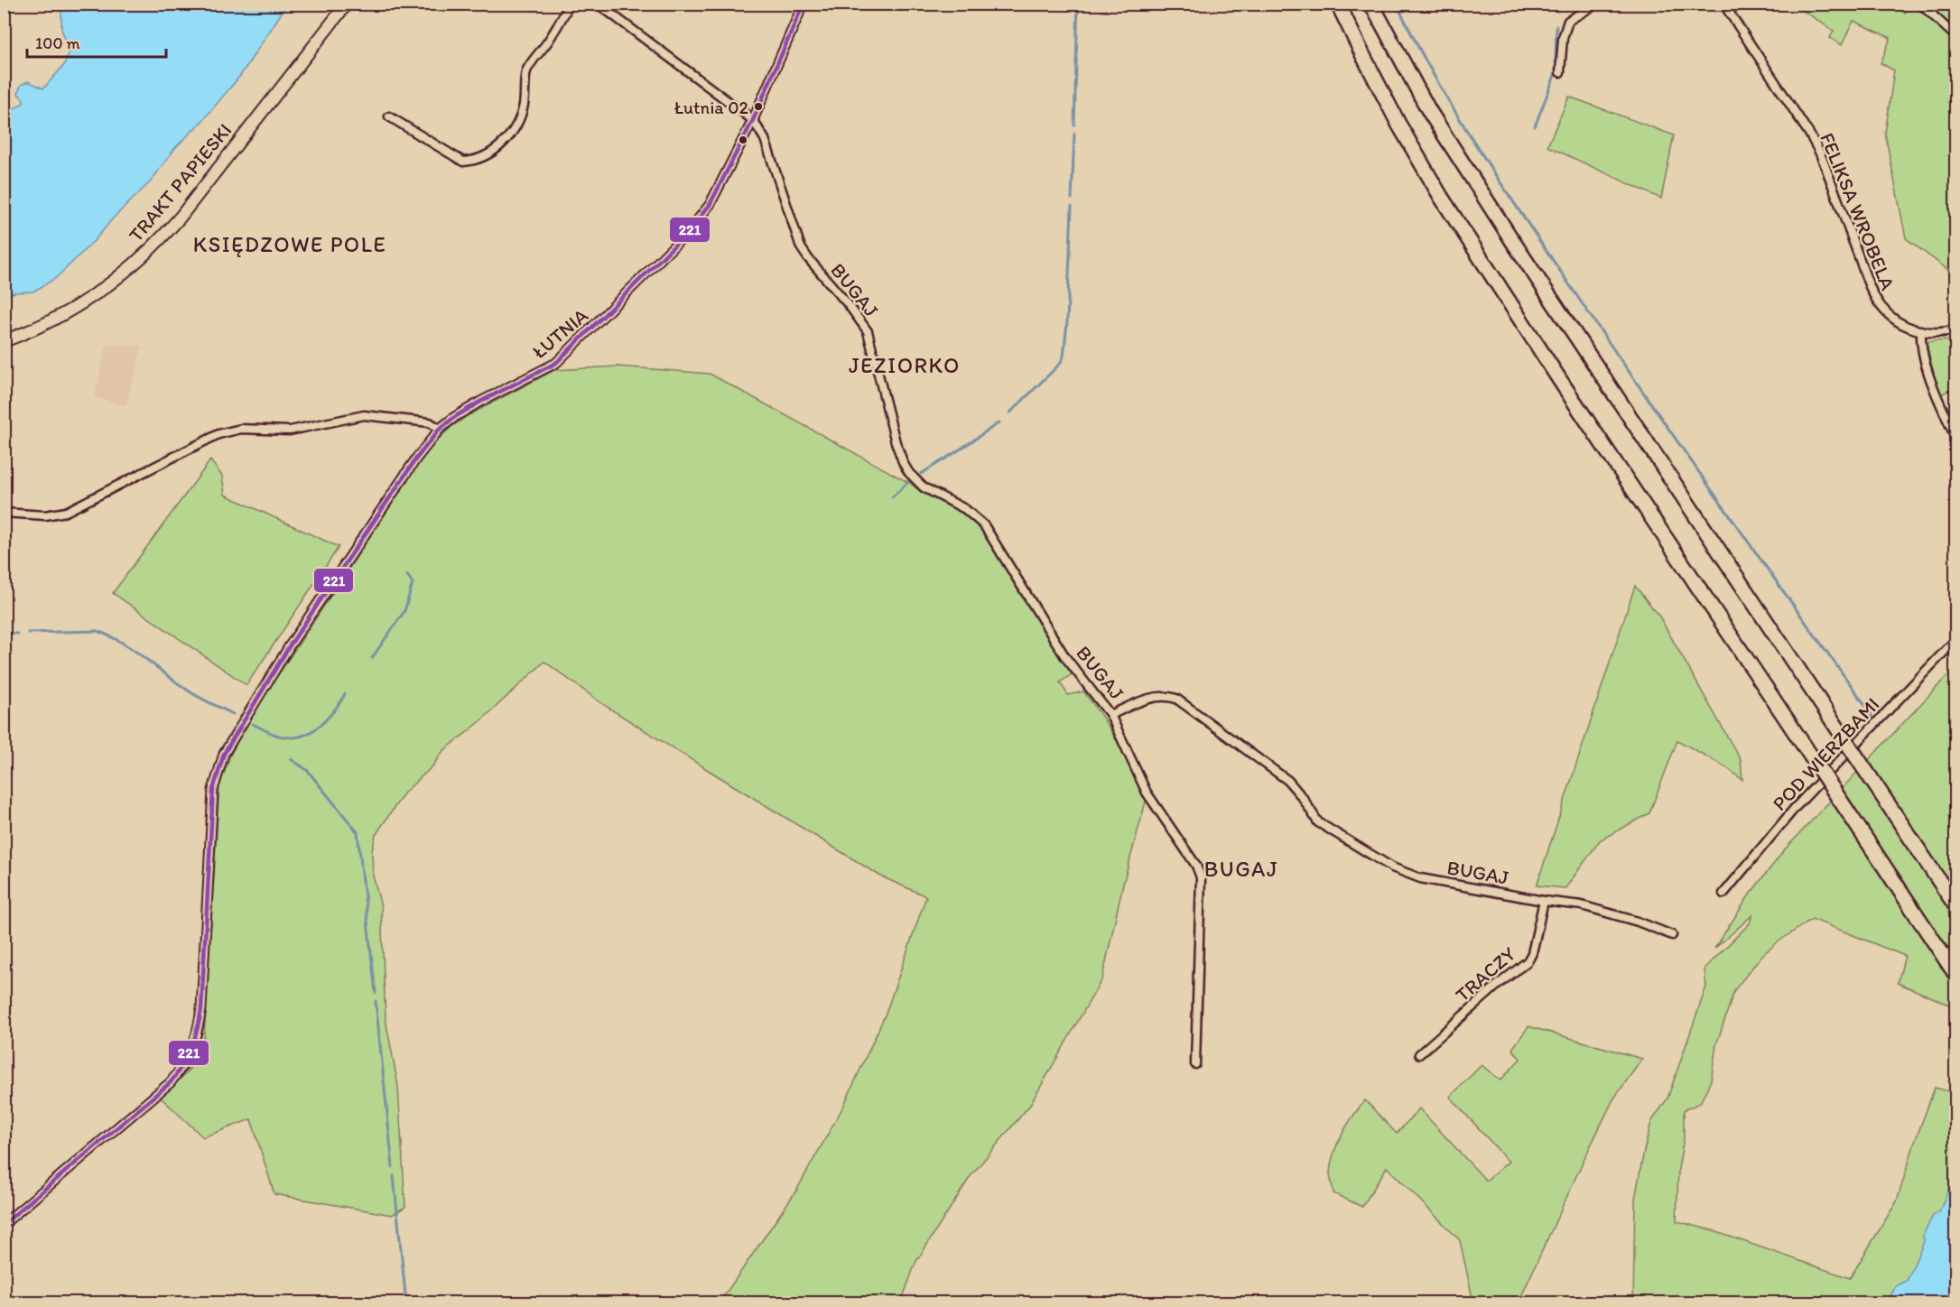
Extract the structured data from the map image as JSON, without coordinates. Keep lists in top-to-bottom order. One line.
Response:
{"streets":{"street":["TRAKT PAPIESKI","FELIKSA WROBELA","BUGAJ","ŁUTNIA","POD WIERZBAMI","TRACZY"]},"crossings":[["BUGAJ","ŁUTNIA"],["BUGAJ","TRACZY"]],"districts":["KSIĘDZOWE POLE","JEZIORKO","BUGAJ"],"places":["Łutnia 02"],"lines":["transit line 221"],"scale_bar":"100 m"}
